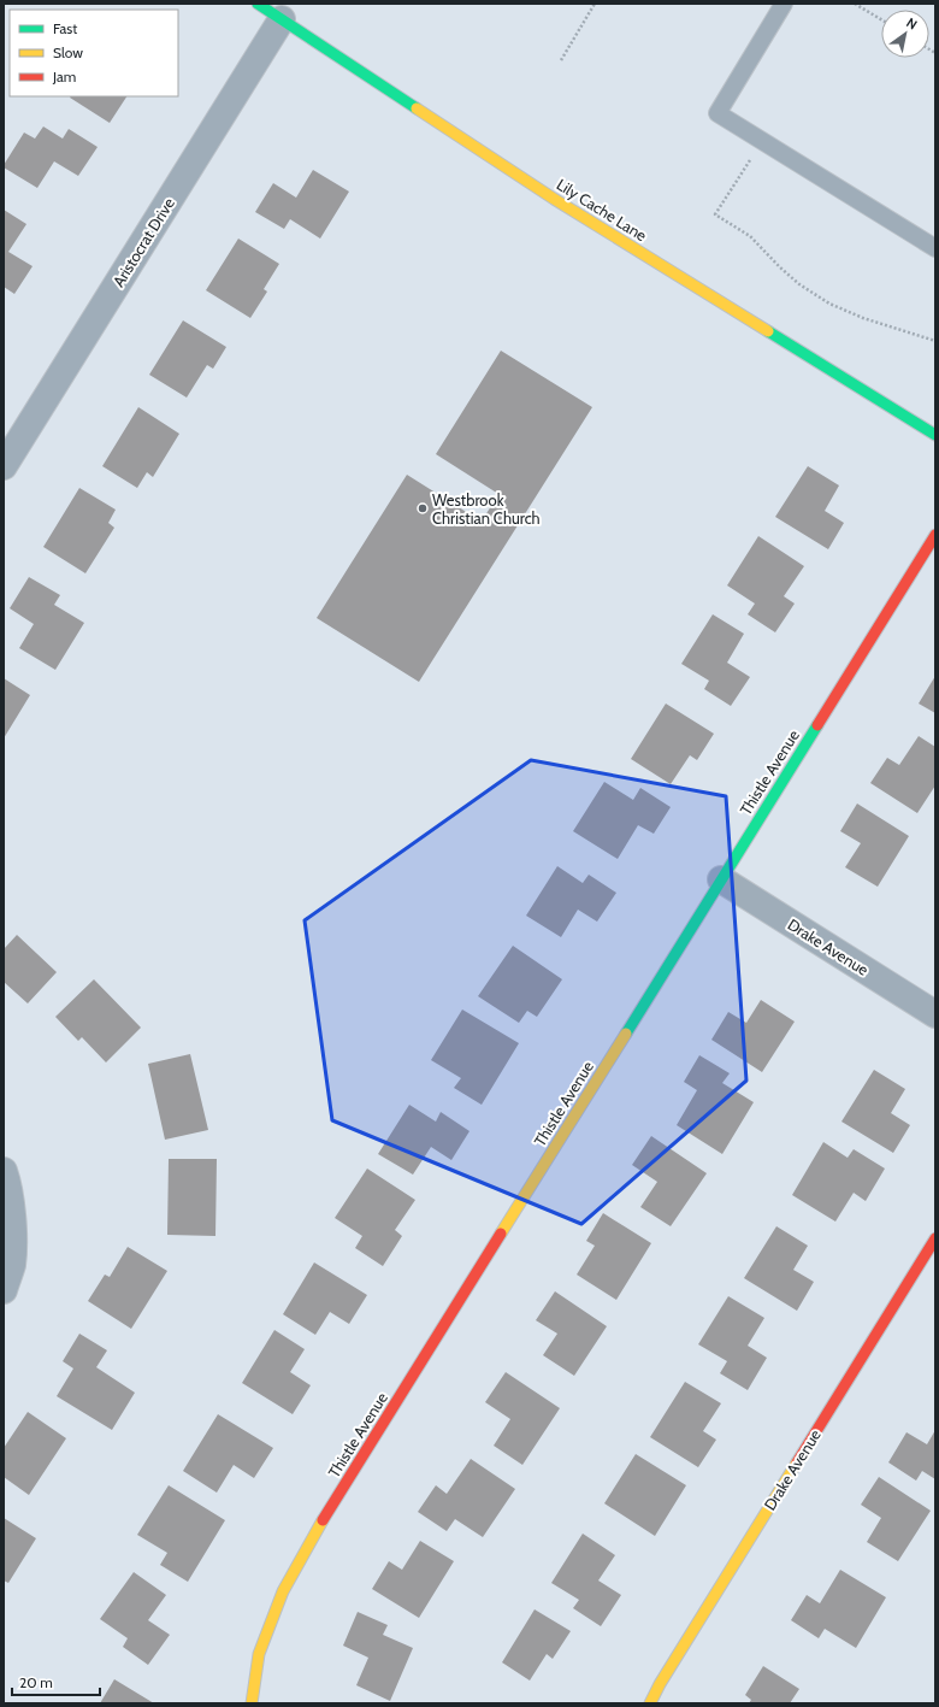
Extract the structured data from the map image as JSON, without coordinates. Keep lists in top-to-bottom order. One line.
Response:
{"streets":{"street":["Lily Cache Lane","Aristocrat Drive","Thistle Avenue","Drake Avenue"]},"crossings":[["Lily Cache Lane","Aristocrat Drive"],["Thistle Avenue","Drake Avenue"]],"places":["Westbrook Christian Church"],"legend":["Fast","Slow","Jam"],"scale_bar":"20 m","north":"top right"}
